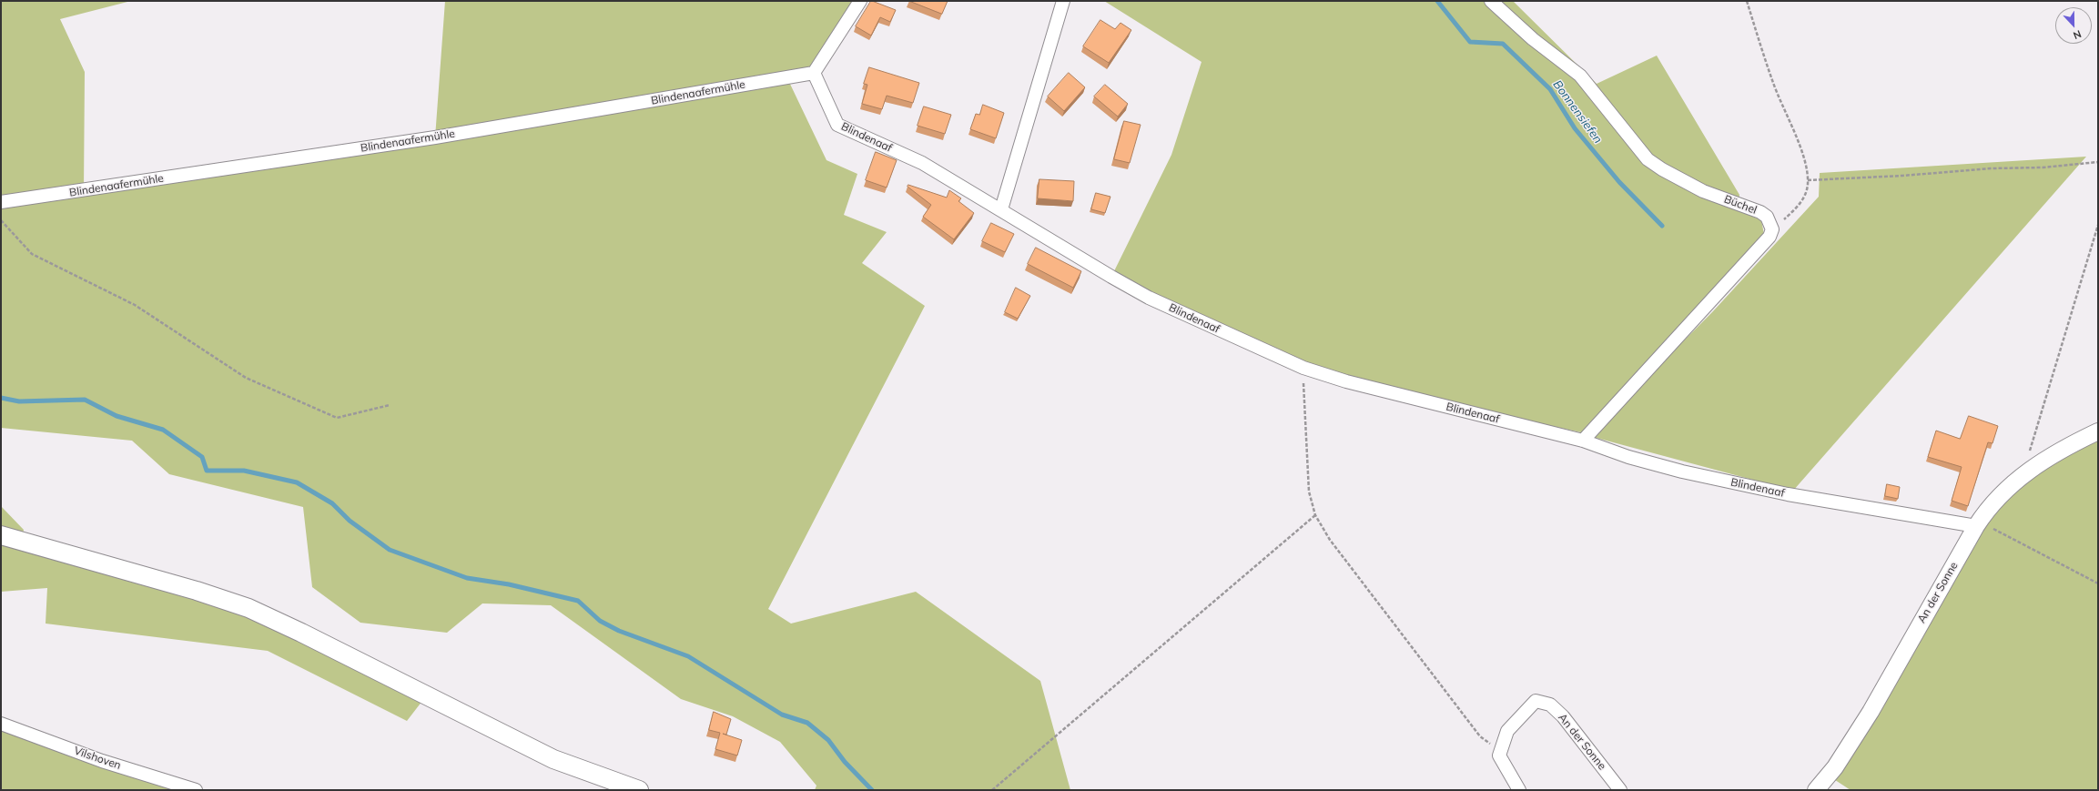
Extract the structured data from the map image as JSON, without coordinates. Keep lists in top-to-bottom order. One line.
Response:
{"streets":{"street":["Blindenaafermühle","Blindenaaf","Büchel","An der Sonne","Vilshoven"]},"crossings":[["Blindenaafermühle","Blindenaaf"],["Blindenaaf","An der Sonne"]],"water":["Bonnensiefen"],"north":"bottom"}
